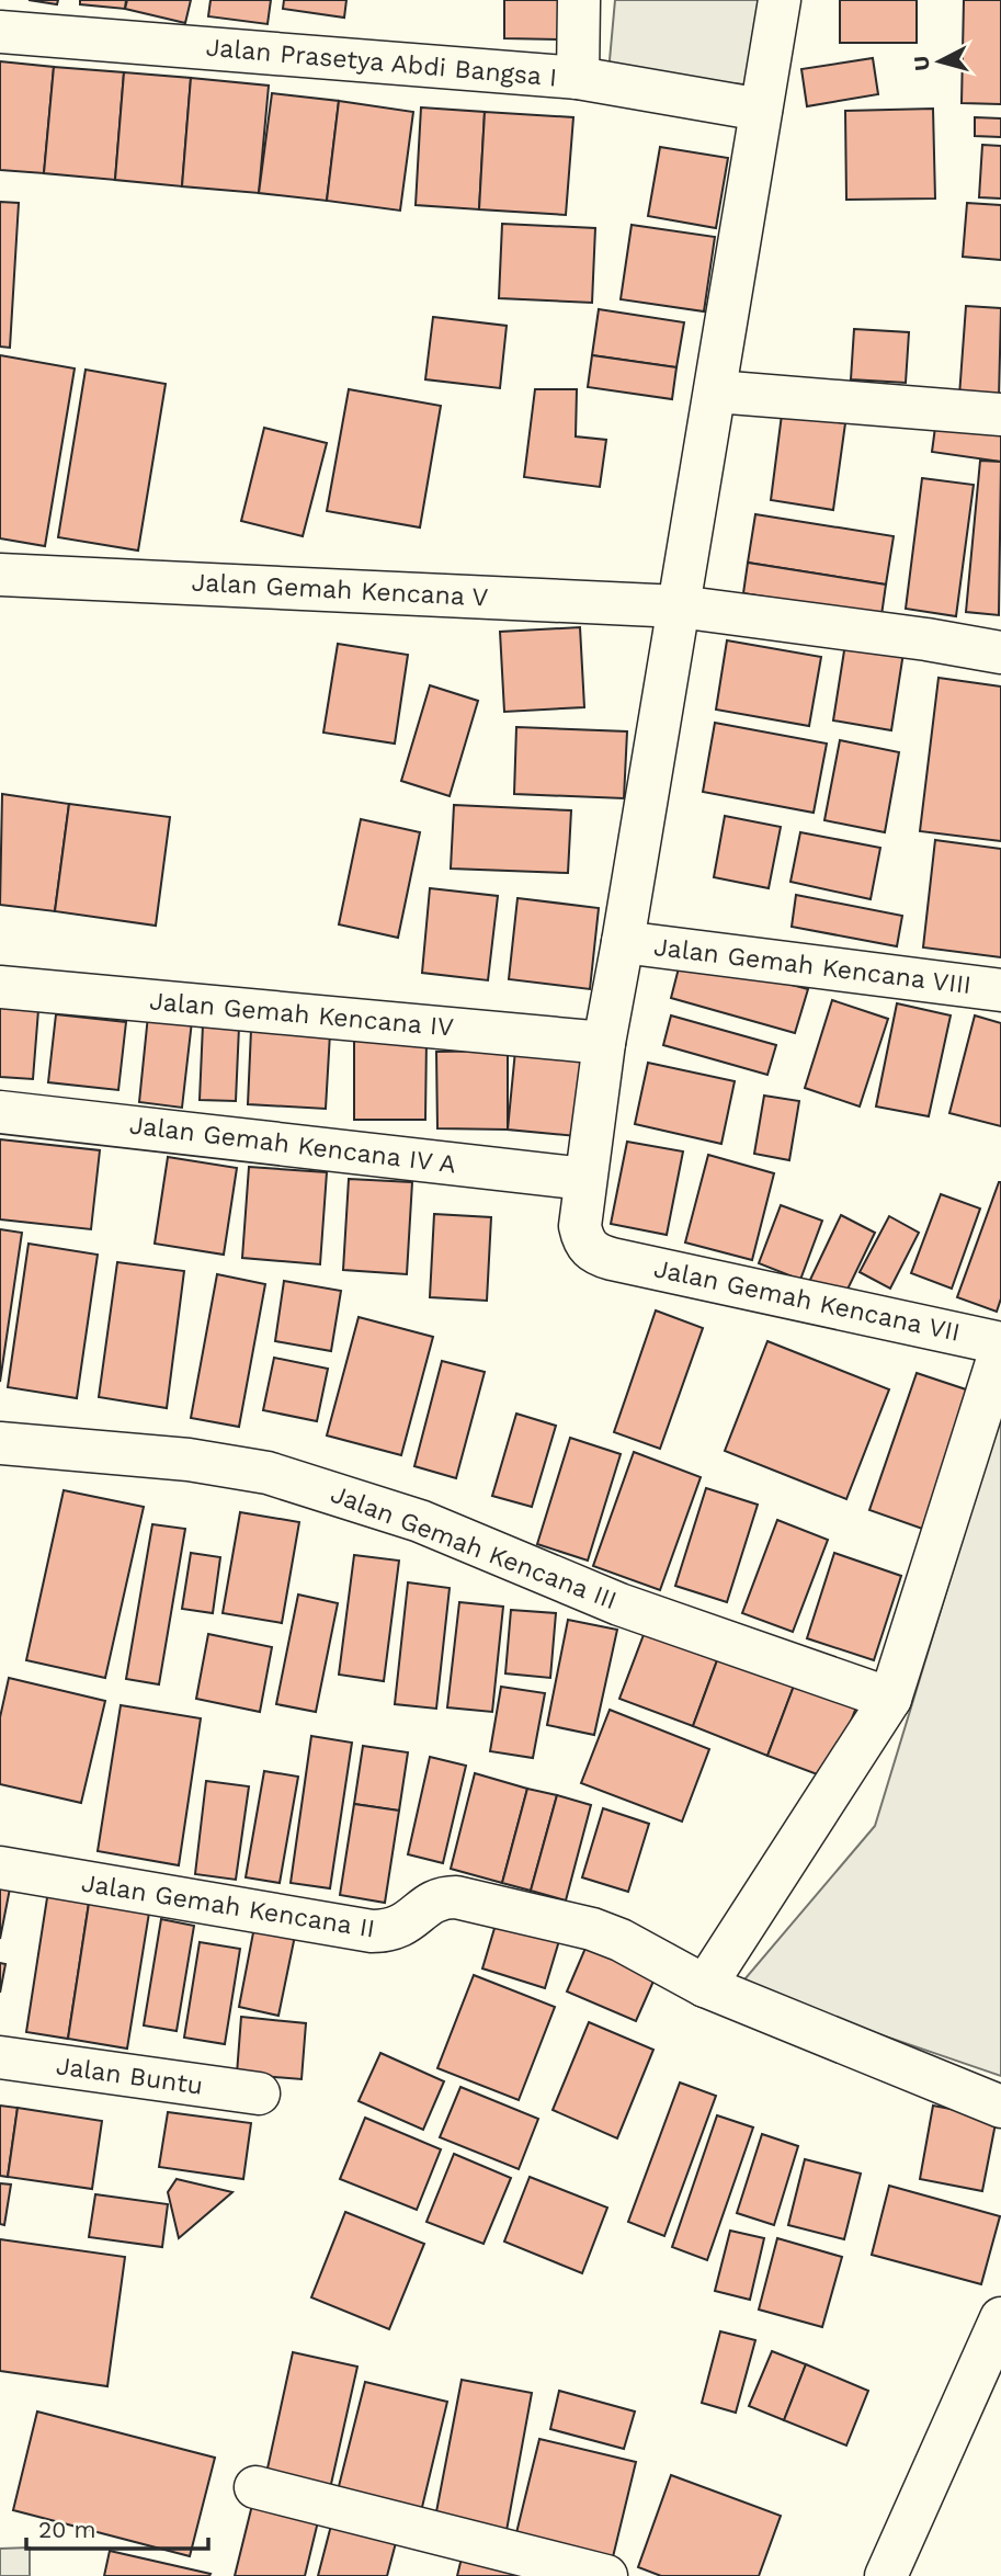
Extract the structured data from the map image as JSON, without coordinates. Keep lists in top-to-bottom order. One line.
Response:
{"streets":{"street":["Jalan Prasetya Abdi Bangsa I","Jalan Gemah Kencana V","Jalan Gemah Kencana VIII","Jalan Gemah Kencana IV","Jalan Gemah Kencana IV A","Jalan Gemah Kencana VII","Jalan Gemah Kencana III","Jalan Gemah Kencana II","Jalan Buntu"]},"crossings":[["Jalan Gemah Kencana IV A","Jalan Gemah Kencana VII"]],"scale_bar":"20 m","north":"left"}
